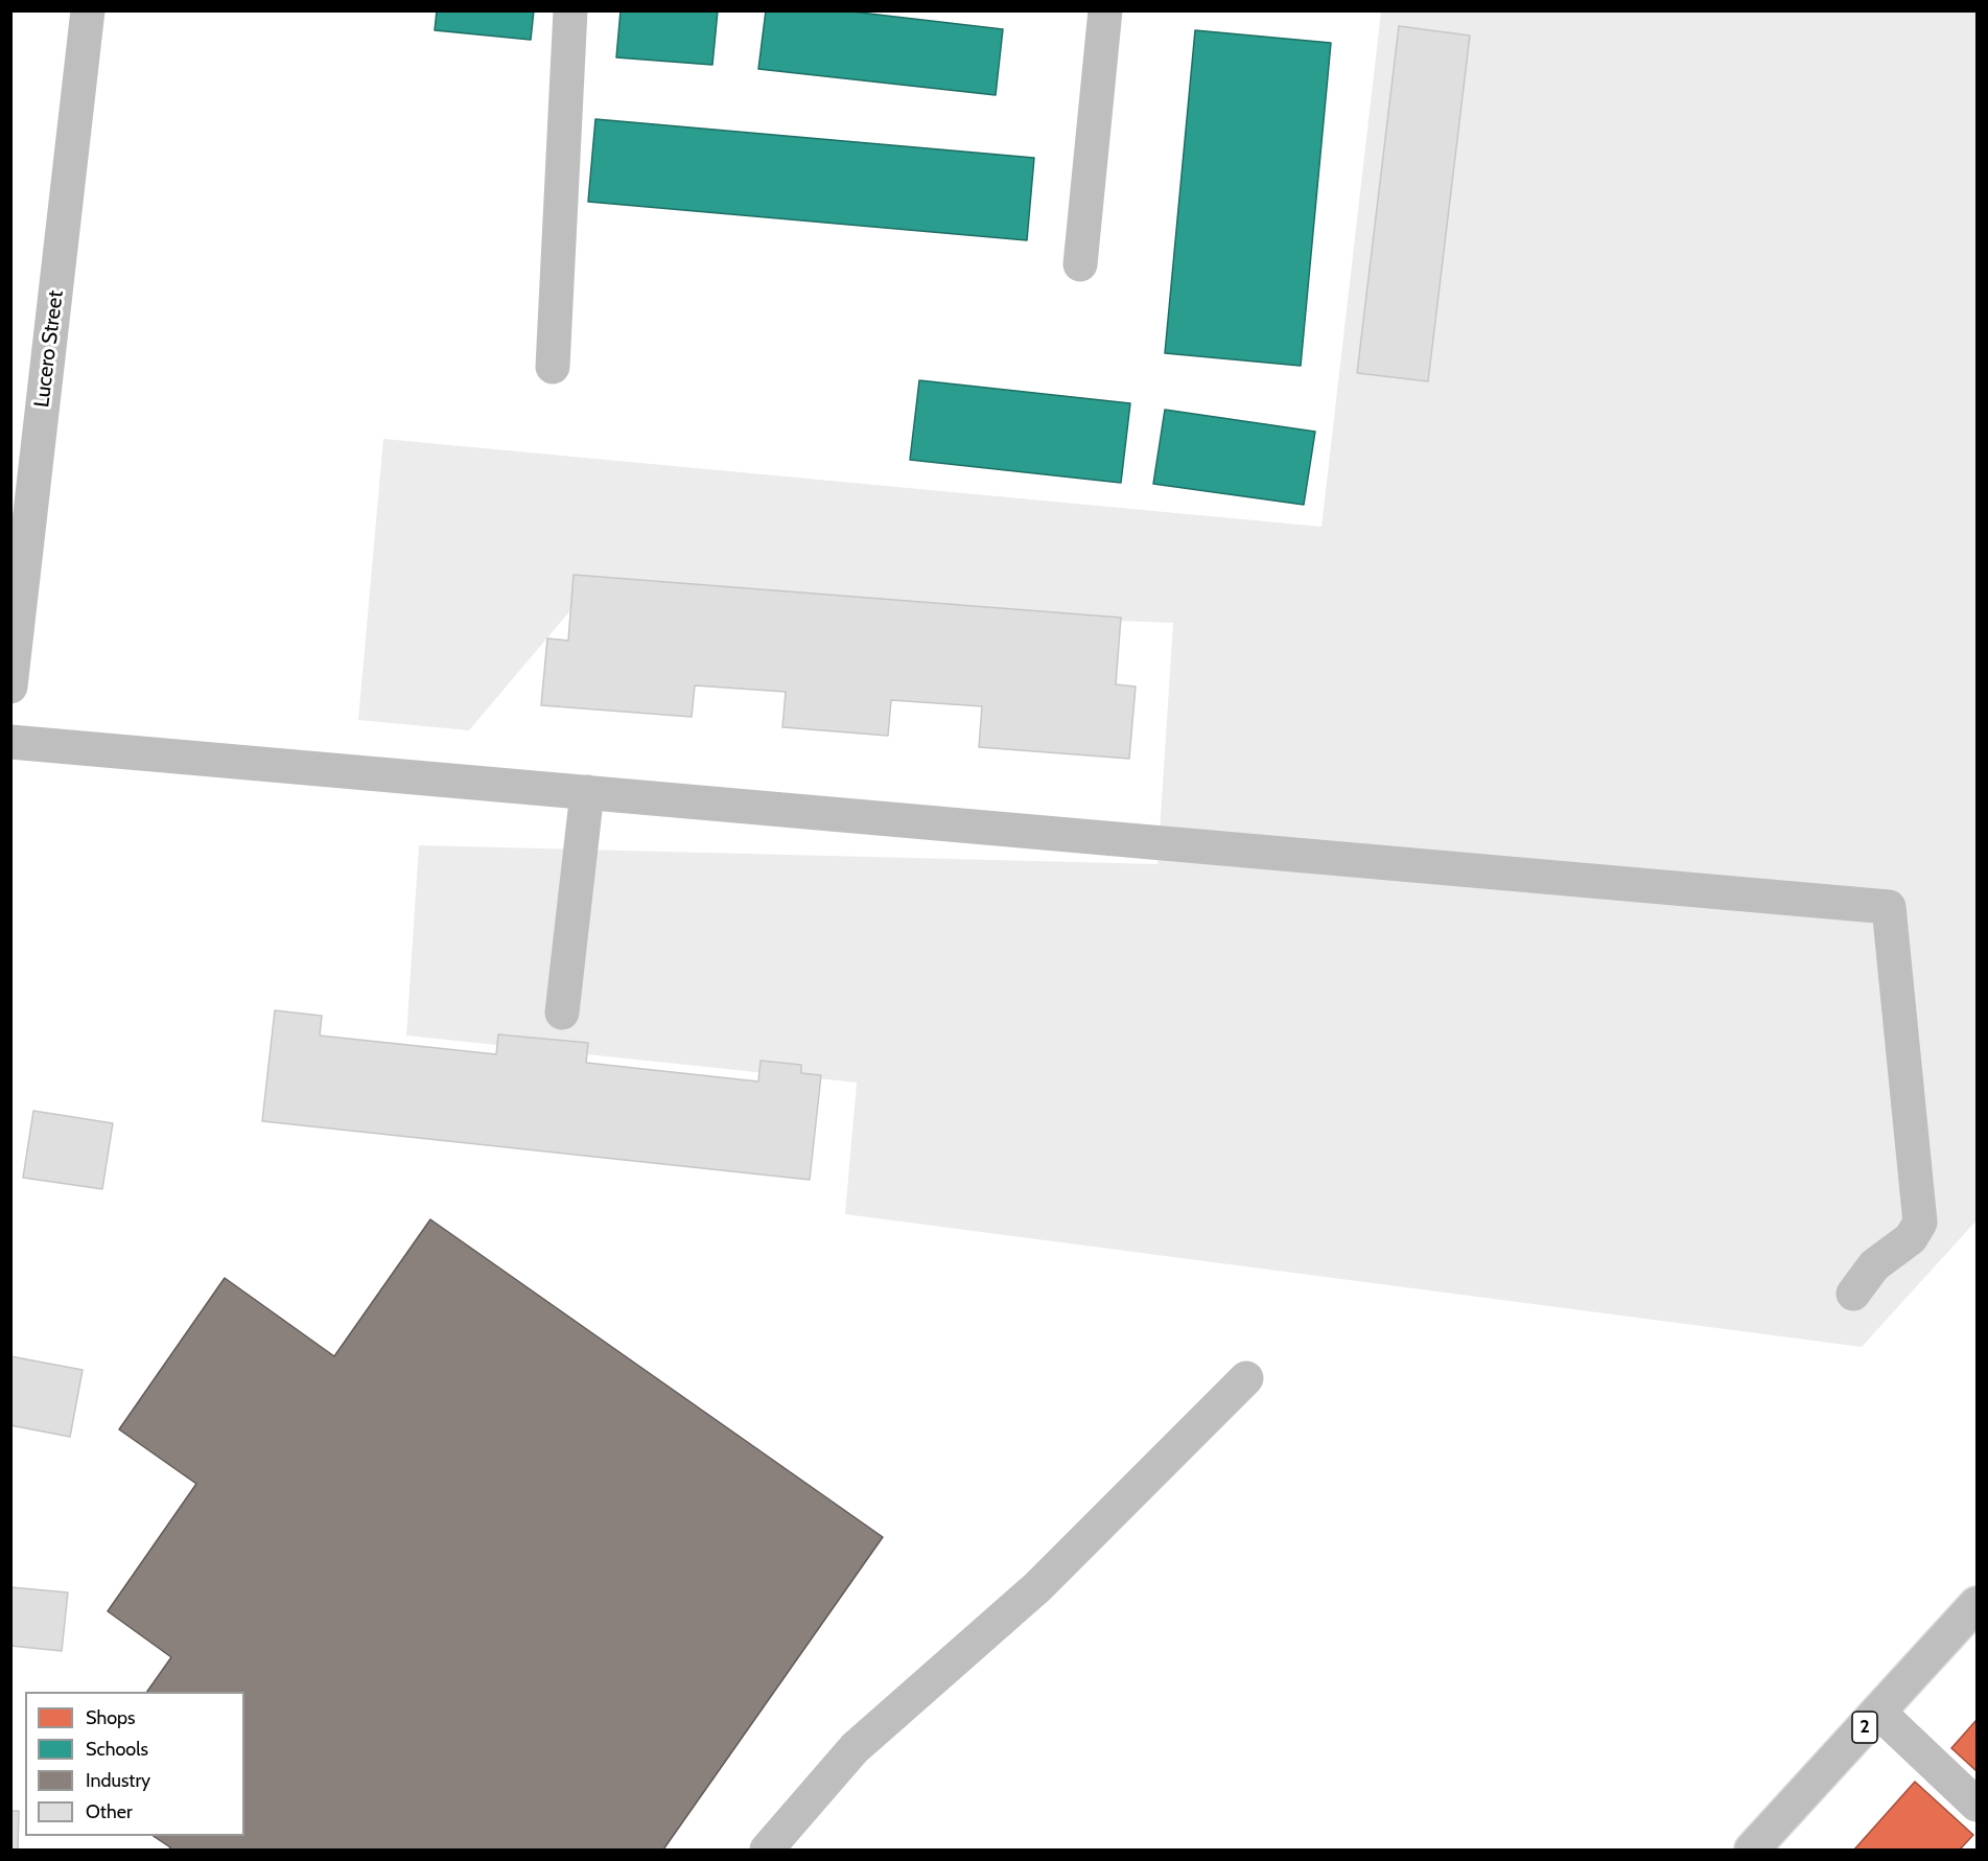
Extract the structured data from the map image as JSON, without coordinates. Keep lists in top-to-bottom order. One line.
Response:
{"streets":{"main road":["Lucero Street","2"]},"legend":["Shops","Schools","Industry","Other"]}
